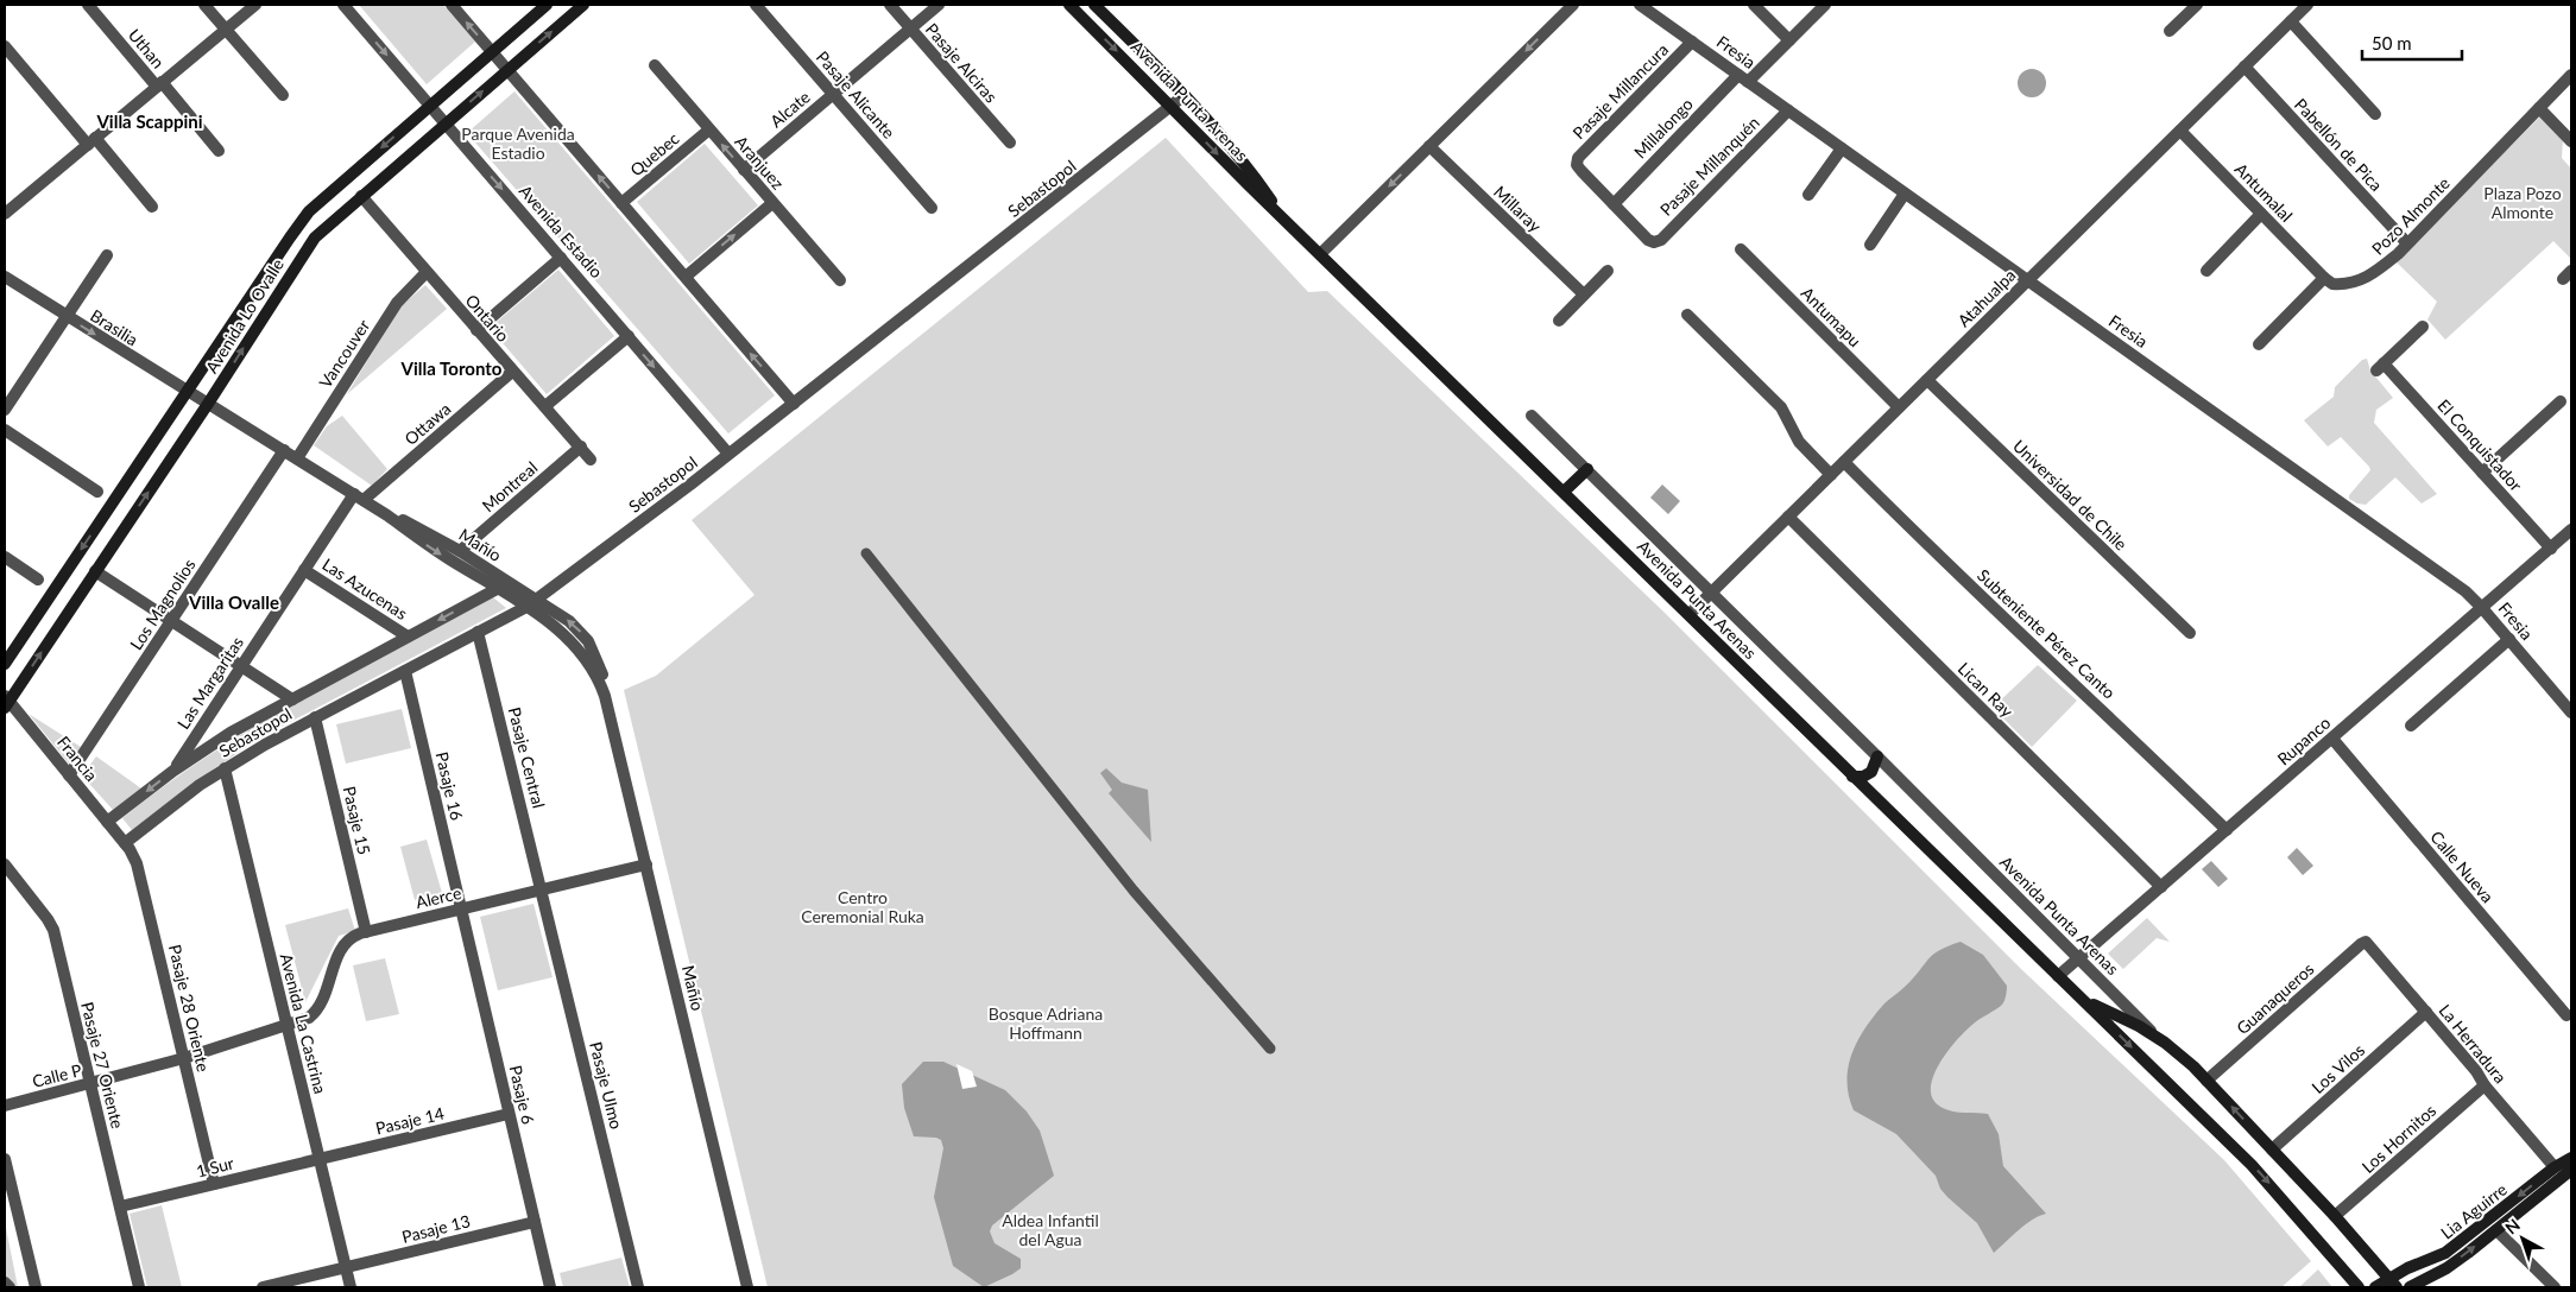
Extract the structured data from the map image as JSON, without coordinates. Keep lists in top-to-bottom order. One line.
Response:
{"streets":{"main road":["Avenida Punta Arenas","Avenida Lo Ovalle","Lia Aguirre"],"street":["Uthan","Fresia","Pasaje Alciras","Pasaje Millancura","Pasaje Alicante","Alcate","Millalongo","Pabellón de Pica","Quebec","Aranjuez","Pasaje Millanquén","Sebastopol","Antumalal","Millaray","Pozo Almonte","Avenida Estadio","Atahualpa","Antumapu","Ontario","Brasilia","Vancouver","Ottawa","El Conquistador","Montreal","Universidad de Chile","Mañío","Las Azucenas","Los Magnolios","Subteniente Pérez Canto","Las Margaritas","Lican Ray","Rupanco","Pasaje Central","Francia","Pasaje 16","Pasaje 15","Calle Nueva","Alerce","Guanaqueros","Pasaje 28 Oriente","Avenida La Castrina","La Herradura","Pasaje 27 Oriente","Los Vilos","Calle P","Pasaje Ulmo","Pasaje 6","Pasaje 14","Los Hornitos","1 Sur","Pasaje 13"]},"crossings":[["Fresia","Pasaje Millancura"],["Fresia","Millalongo"],["Fresia","Pasaje Millanquén"],["Fresia","Atahualpa"],["Fresia","Rupanco"],["Pasaje Alciras","Alcate"],["Pasaje Millancura","Millalongo"],["Pasaje Millancura","Pasaje Millanquén"],["Pasaje Alicante","Alcate"],["Avenida Punta Arenas","Sebastopol"],["Avenida Punta Arenas","Atahualpa"],["Avenida Punta Arenas","Rupanco"],["Avenida Punta Arenas","Guanaqueros"],["Avenida Punta Arenas","Los Vilos"],["Avenida Punta Arenas","Los Hornitos"],["Avenida Punta Arenas","Lia Aguirre"],["Alcate","Aranjuez"],["Millalongo","Pasaje Millanquén"],["Pabellón de Pica","Pozo Almonte"],["Pabellón de Pica","Atahualpa"],["Quebec","Aranjuez"],["Sebastopol","Avenida Estadio"],["Sebastopol","Mañío"],["Sebastopol","Las Azucenas"],["Sebastopol","Las Margaritas"],["Sebastopol","Pasaje Central"],["Sebastopol","Francia"],["Sebastopol","Pasaje 16"],["Sebastopol","Pasaje 15"],["Sebastopol","Pasaje 28 Oriente"],["Sebastopol","Avenida La Castrina"],["Antumalal","Pozo Almonte"],["Antumalal","Atahualpa"],["Avenida Estadio","Avenida Lo Ovalle"],["Atahualpa","Antumapu"],["Atahualpa","Universidad de Chile"],["Atahualpa","Subteniente Pérez Canto"],["Atahualpa","Lican Ray"],["Avenida Lo Ovalle","Ontario"],["Avenida Lo Ovalle","Brasilia"],["Avenida Lo Ovalle","Mañío"],["Avenida Lo Ovalle","Francia"],["Ontario","Vancouver"],["Ontario","Ottawa"],["Ontario","Montreal"],["Brasilia","Mañío"],["Vancouver","Mañío"],["Ottawa","Mañío"],["Ottawa","Las Margaritas"],["El Conquistador","Rupanco"],["Montreal","Mañío"],["Mañío","Los Magnolios"],["Mañío","Las Margaritas"],["Mañío","Alerce"],["Las Azucenas","Las Margaritas"],["Los Magnolios","Francia"],["Subteniente Pérez Canto","Rupanco"],["Lican Ray","Rupanco"],["Rupanco","Calle Nueva"],["Pasaje Central","Alerce"],["Pasaje Central","Pasaje Ulmo"],["Francia","Pasaje 28 Oriente"],["Pasaje 16","Alerce"],["Pasaje 16","Pasaje 6"],["Pasaje 15","Alerce"],["Alerce","Avenida La Castrina"],["Alerce","Calle P"],["Alerce","Pasaje Ulmo"],["Alerce","Pasaje 6"],["Guanaqueros","La Herradura"],["Pasaje 28 Oriente","Calle P"],["Pasaje 28 Oriente","1 Sur"],["Avenida La Castrina","Calle P"],["Avenida La Castrina","Pasaje 14"],["Avenida La Castrina","1 Sur"],["Avenida La Castrina","Pasaje 13"],["La Herradura","Los Vilos"],["La Herradura","Los Hornitos"],["La Herradura","Lia Aguirre"],["Pasaje 27 Oriente","Calle P"],["Pasaje 27 Oriente","1 Sur"],["Pasaje 6","Pasaje 14"],["Pasaje 6","Pasaje 13"],["Pasaje 14","1 Sur"]],"one_way":["Brasilia"],"districts":["Villa Scappini","Villa Toronto","Villa Ovalle"],"parks":["Parque Avenida Estadio","Plaza Pozo Almonte","Centro Ceremonial Ruka","Bosque Adriana Hoffmann","Aldea Infantil del Agua"],"scale_bar":"50 m","north":"top left"}
